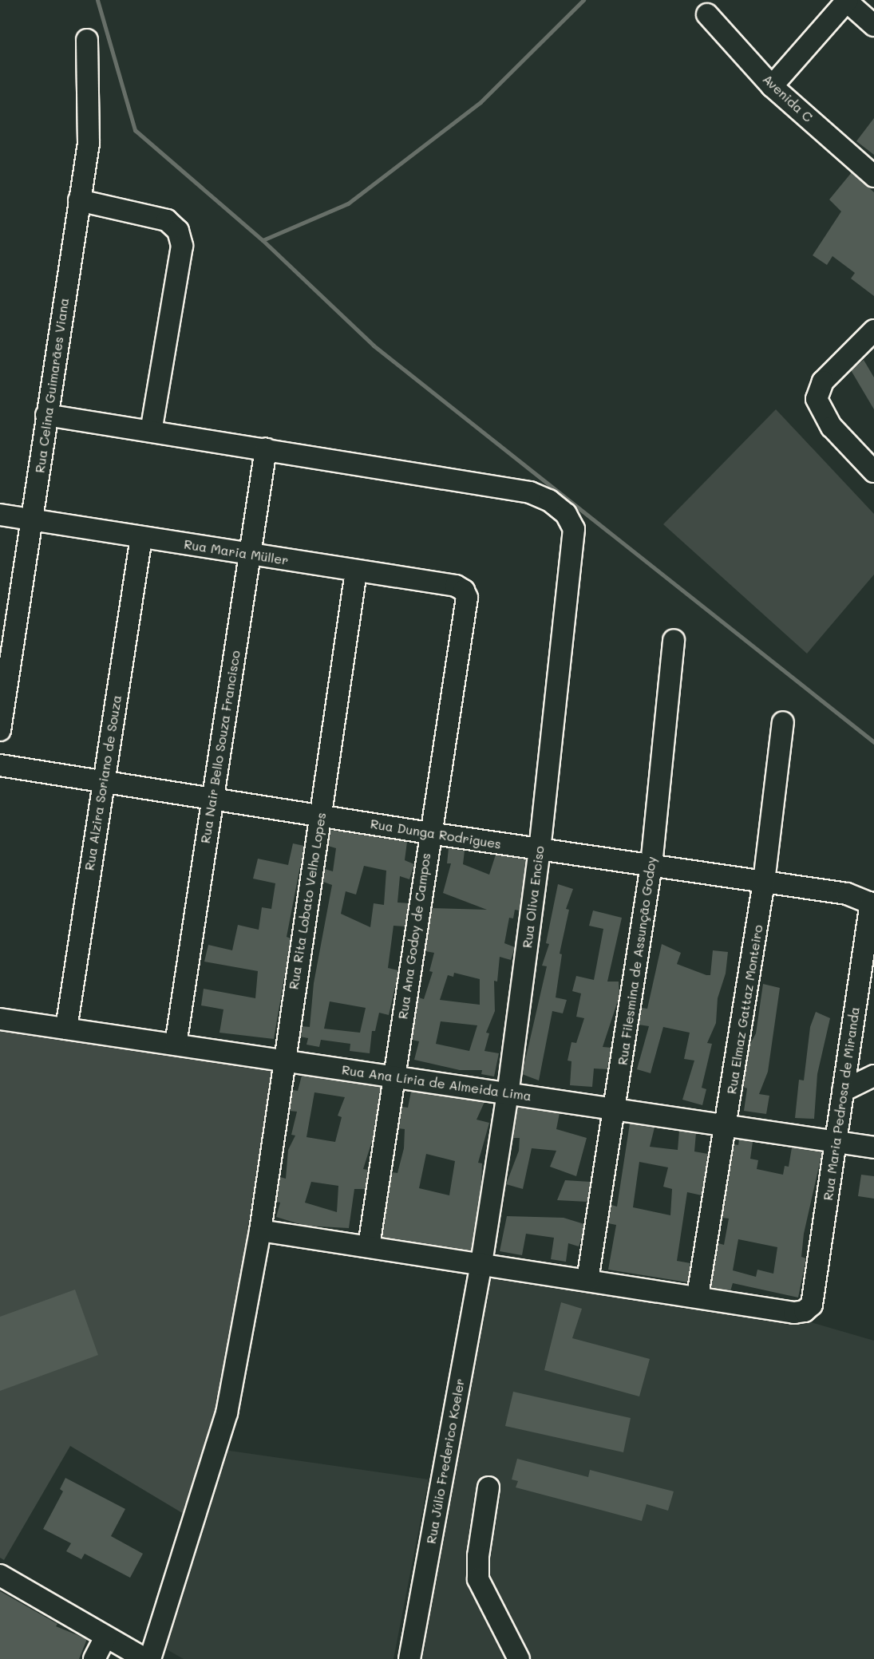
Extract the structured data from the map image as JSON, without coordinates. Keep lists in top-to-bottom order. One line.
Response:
{"streets":{"street":["Avenida C","Rua Celina Guimarães Viana","Rua Maria Müller","Rua Nair Bello Souza Francisco","Rua Alzira Soriano de Souza","Rua Dunga Rodrigues","Rua Oliva Enciso","Rua Rita Lobato Velho Lopes","Rua Ana Godoy de Campos","Rua Filesmina de Assunção Godoy","Rua Elmaz Gattaz Monteiro","Rua Ana Líria de Almeida Lima","Rua Maria Pedrosa de Miranda","Rua Júlio Frederico Koeler"]},"crossings":[["Rua Celina Guimarães Viana","Rua Maria Müller"],["Rua Maria Müller","Rua Nair Bello Souza Francisco"],["Rua Maria Müller","Rua Alzira Soriano de Souza"],["Rua Maria Müller","Rua Rita Lobato Velho Lopes"],["Rua Maria Müller","Rua Ana Godoy de Campos"],["Rua Nair Bello Souza Francisco","Rua Dunga Rodrigues"],["Rua Nair Bello Souza Francisco","Rua Oliva Enciso"],["Rua Nair Bello Souza Francisco","Rua Ana Líria de Almeida Lima"],["Rua Alzira Soriano de Souza","Rua Dunga Rodrigues"],["Rua Alzira Soriano de Souza","Rua Ana Líria de Almeida Lima"],["Rua Dunga Rodrigues","Rua Oliva Enciso"],["Rua Dunga Rodrigues","Rua Rita Lobato Velho Lopes"],["Rua Dunga Rodrigues","Rua Ana Godoy de Campos"],["Rua Dunga Rodrigues","Rua Filesmina de Assunção Godoy"],["Rua Dunga Rodrigues","Rua Elmaz Gattaz Monteiro"],["Rua Dunga Rodrigues","Rua Maria Pedrosa de Miranda"],["Rua Oliva Enciso","Rua Ana Líria de Almeida Lima"],["Rua Oliva Enciso","Rua Júlio Frederico Koeler"],["Rua Rita Lobato Velho Lopes","Rua Ana Líria de Almeida Lima"],["Rua Ana Godoy de Campos","Rua Ana Líria de Almeida Lima"],["Rua Filesmina de Assunção Godoy","Rua Ana Líria de Almeida Lima"],["Rua Elmaz Gattaz Monteiro","Rua Ana Líria de Almeida Lima"],["Rua Elmaz Gattaz Monteiro","Rua Maria Pedrosa de Miranda"],["Rua Ana Líria de Almeida Lima","Rua Maria Pedrosa de Miranda"]]}
